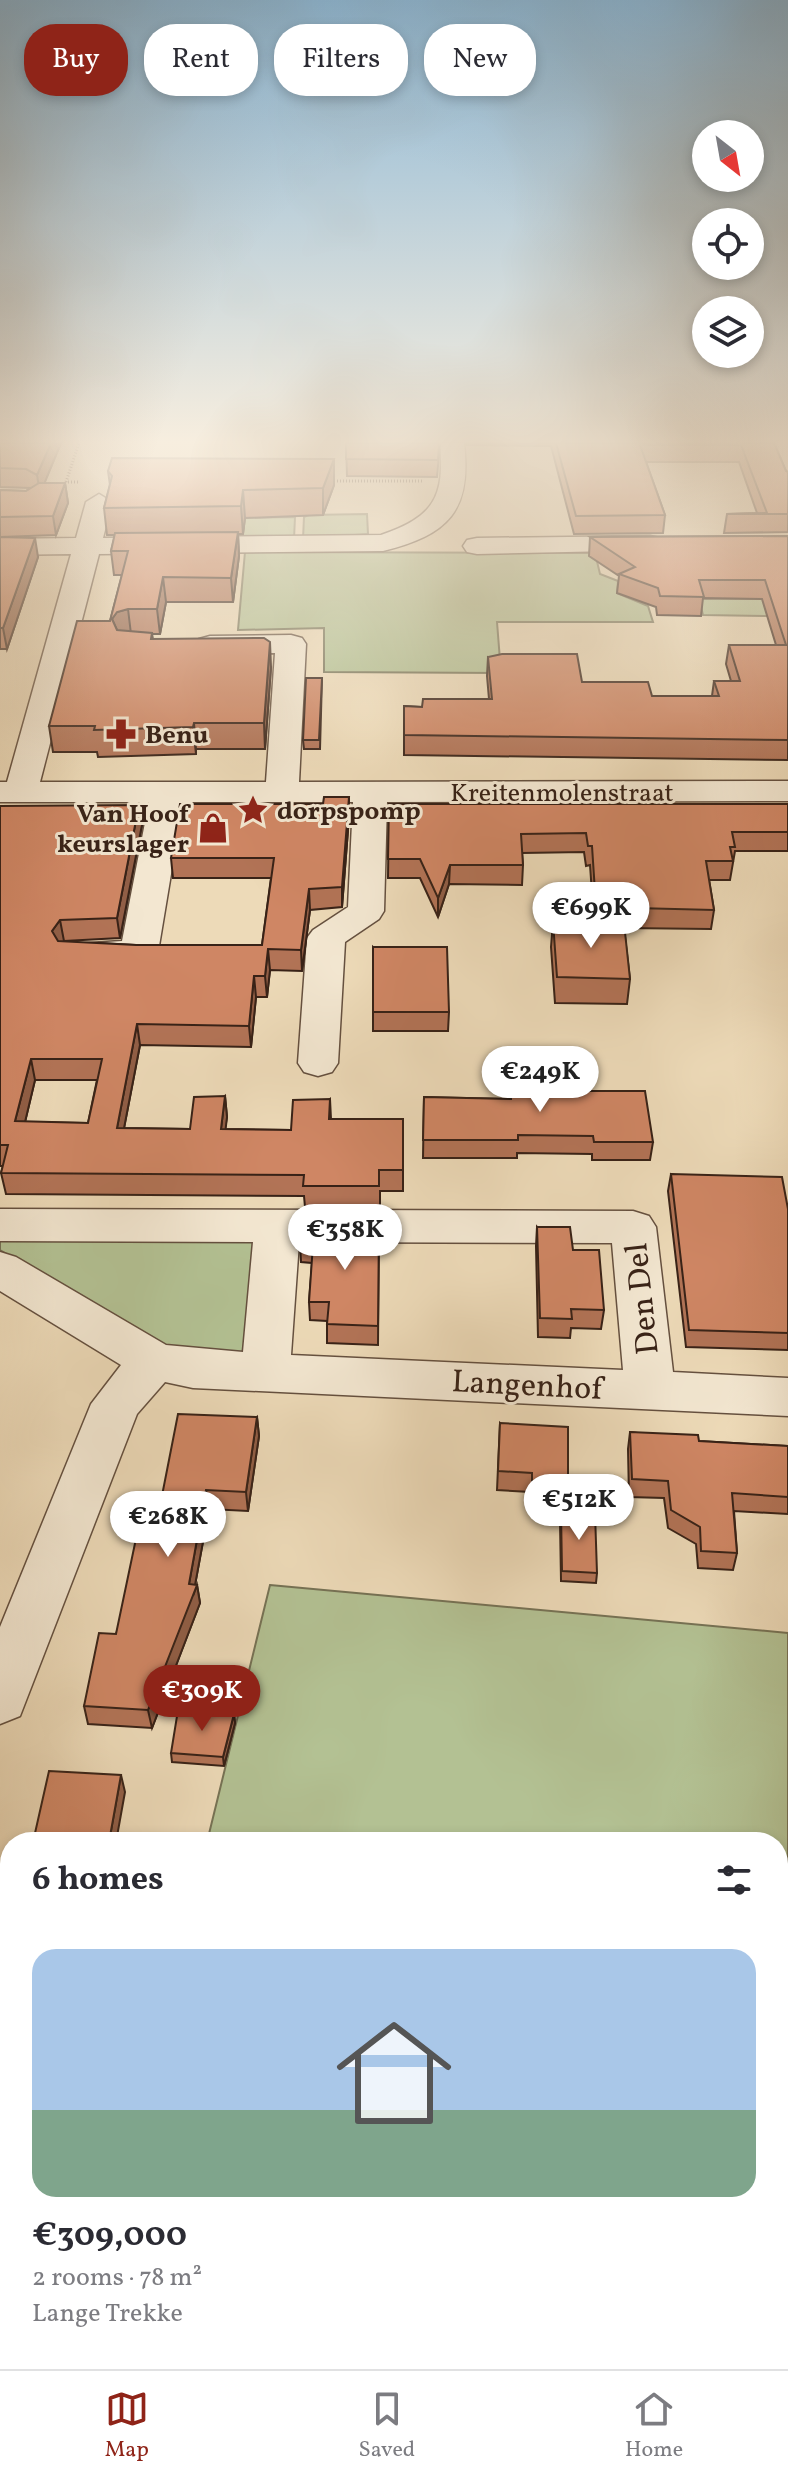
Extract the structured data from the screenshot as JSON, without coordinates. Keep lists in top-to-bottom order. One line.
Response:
{"streets":{"street":["Kreitenmolenstraat","Den Del","Langenhof"]},"crossings":[["Den Del","Langenhof"]],"places":{"pharmacy":["Benu"],"place":["dorpspomp"],"shop":["Van Hoof keurslager"]},"north":"bottom right","page":{"chip":["Buy","Rent","Filters","New"],"price":["€699K","€249K","€358K","€512K","€268K","€309K"],"heading":"6 homes","list":[{"name":"€309,000","note":"2 rooms · 78 m² · Lange Trekke"}],"tabs":["Map","Saved","Home"]}}
